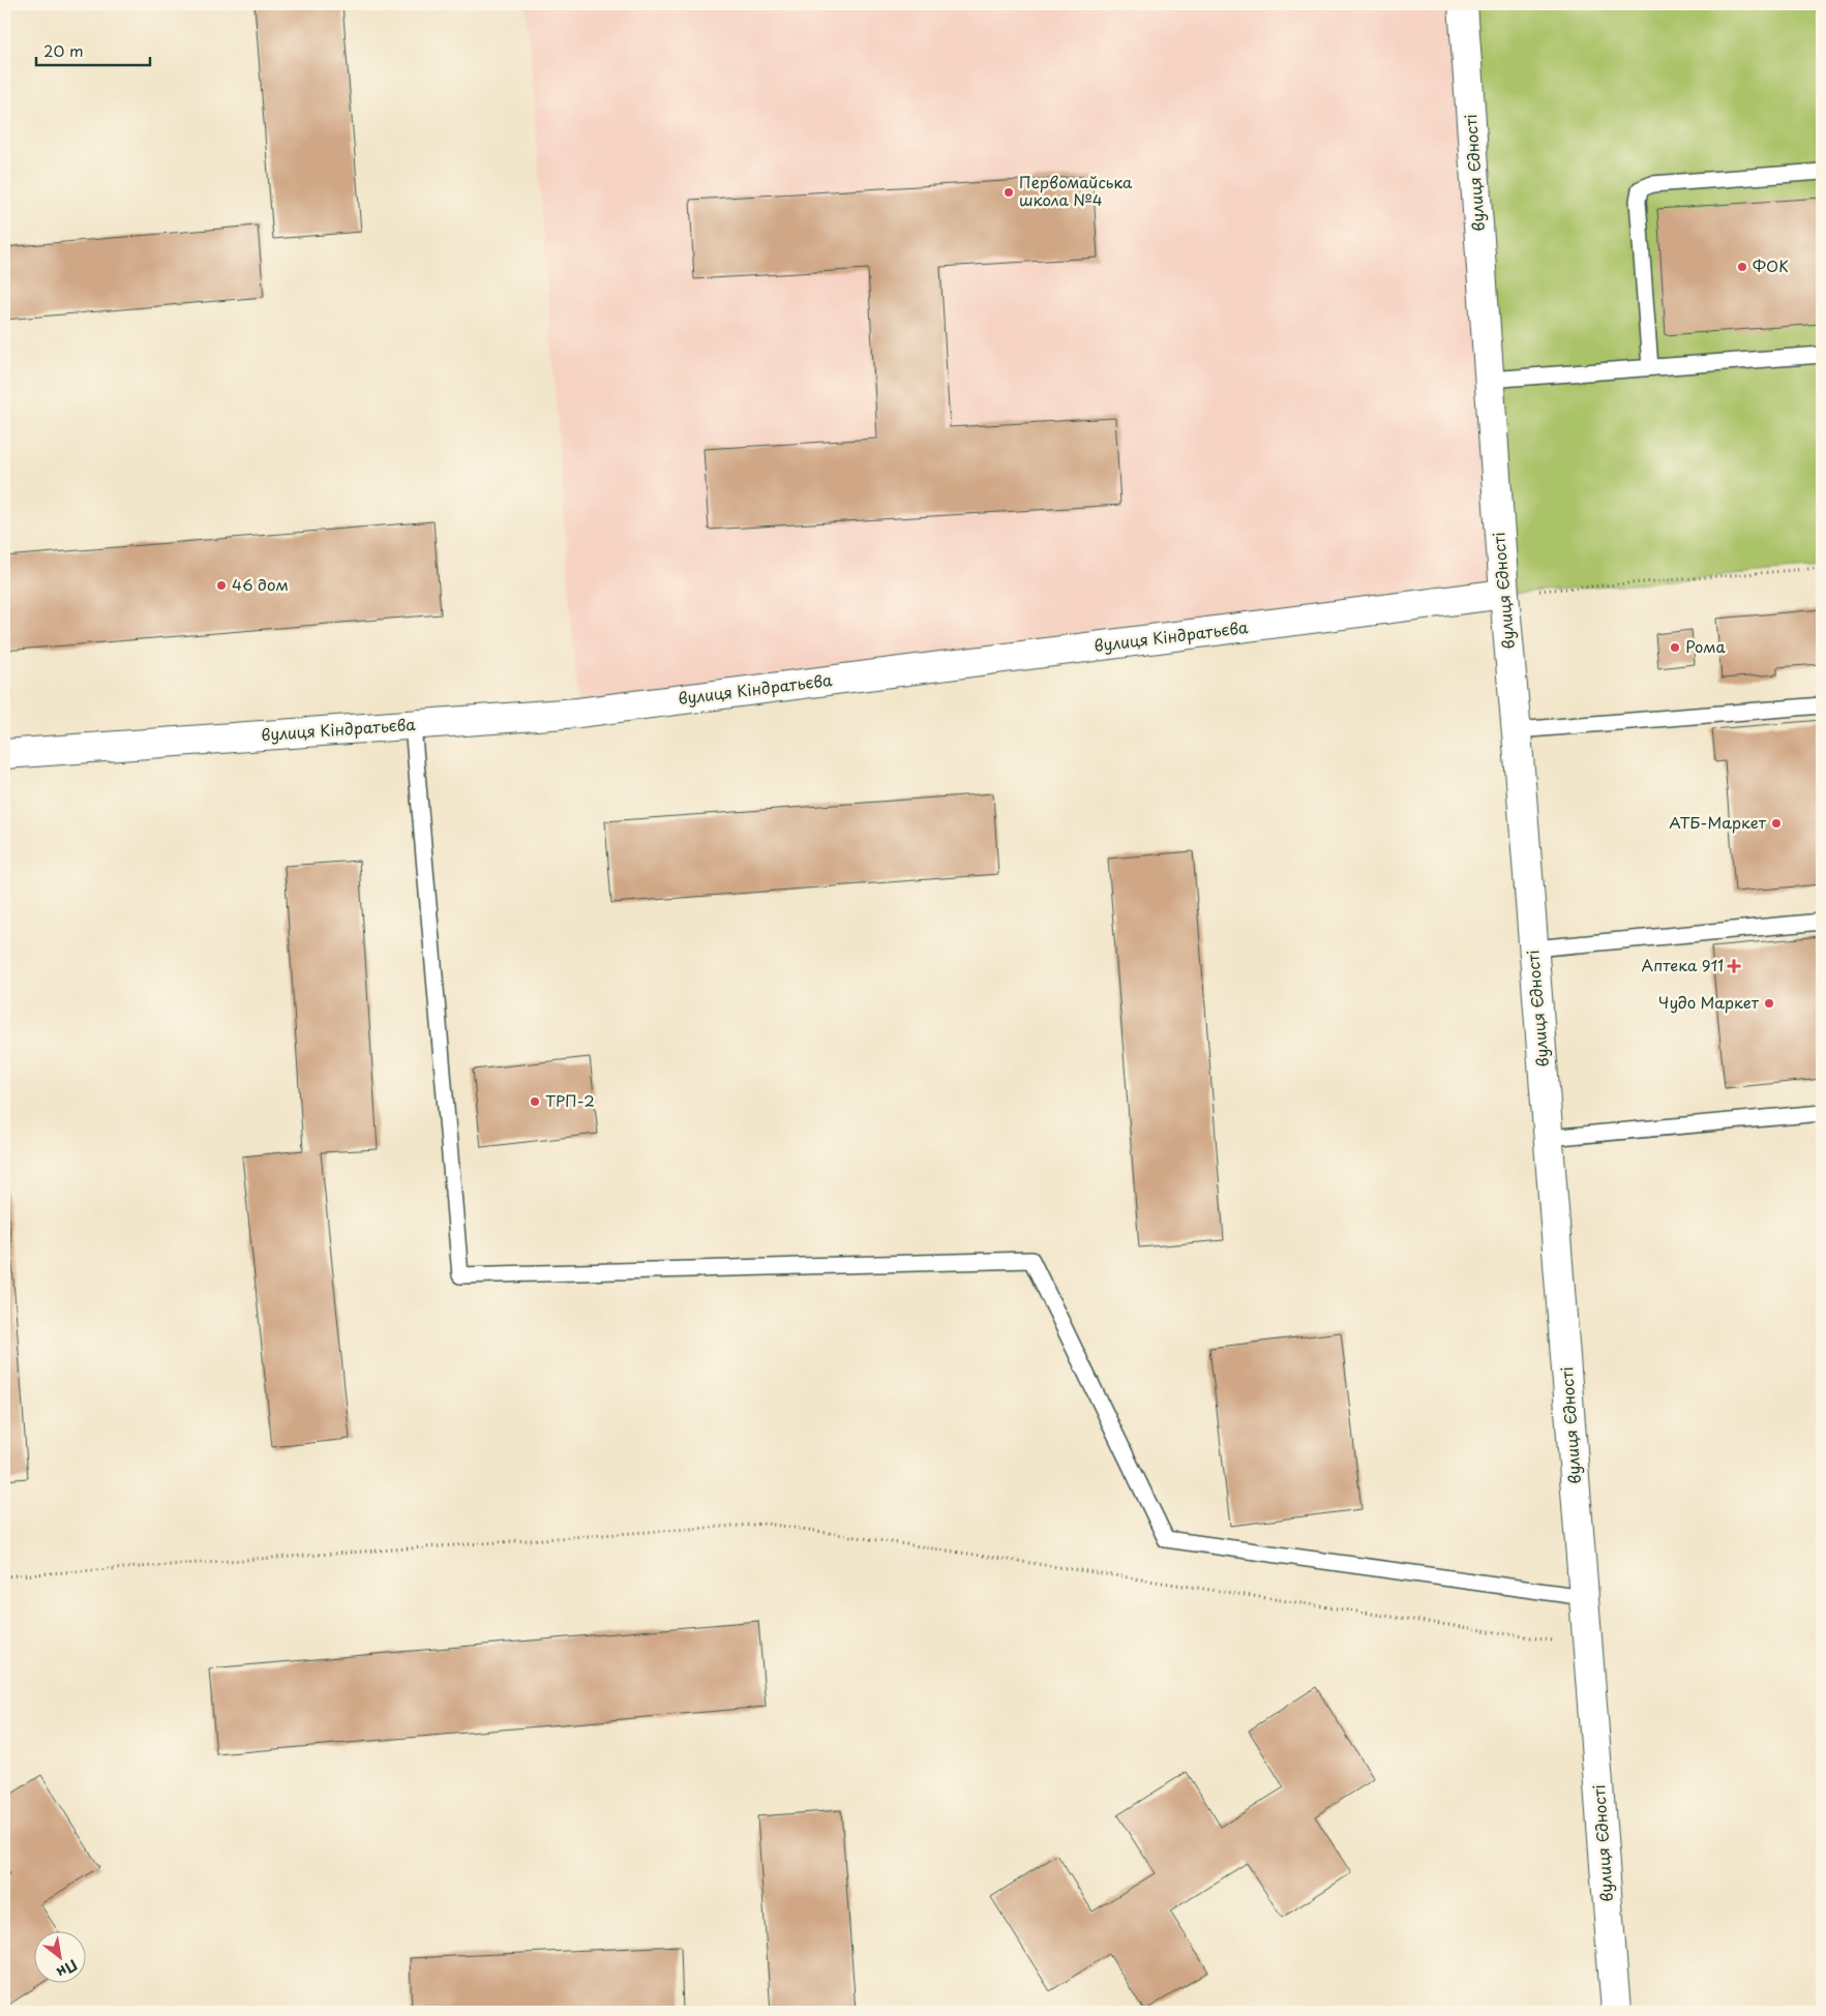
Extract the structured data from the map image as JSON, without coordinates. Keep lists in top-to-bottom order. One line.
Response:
{"streets":{"street":["вулиця Єдності","вулиця Кіндратьєва"]},"crossings":[["вулиця Єдності","вулиця Кіндратьєва"]],"places":{"other":["Первомайська школа №4","ФОК","46 дом","Рома","АТБ-Маркет","Чудо Маркет","ТРП-2"],"health":["Аптека 911"]},"scale_bar":"20 m","north":"bottom right"}
